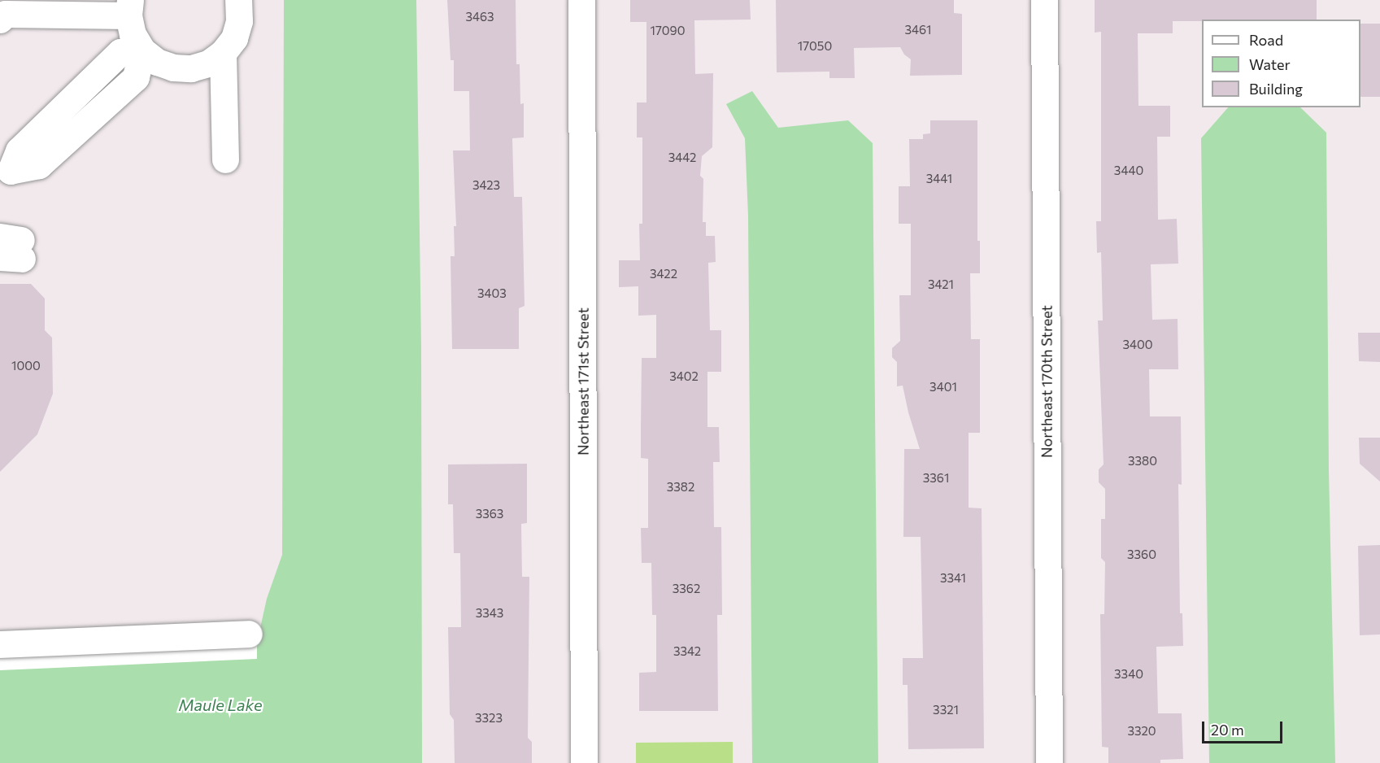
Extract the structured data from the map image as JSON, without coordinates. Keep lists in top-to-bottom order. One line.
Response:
{"streets":{"street":["Northeast 171st Street","Northeast 170th Street"]},"water":["Maule Lake"],"house_numbers":["3463","3461","17090","17050","3442","3440","3441","3423","3422","3421","3403","3400","1000","3402","3401","3380","3361","3382","3363","3360","3341","3362","3343","3342","3340","3321","3323","3320"],"legend":["Road","Water","Building"],"scale_bar":"20 m"}
